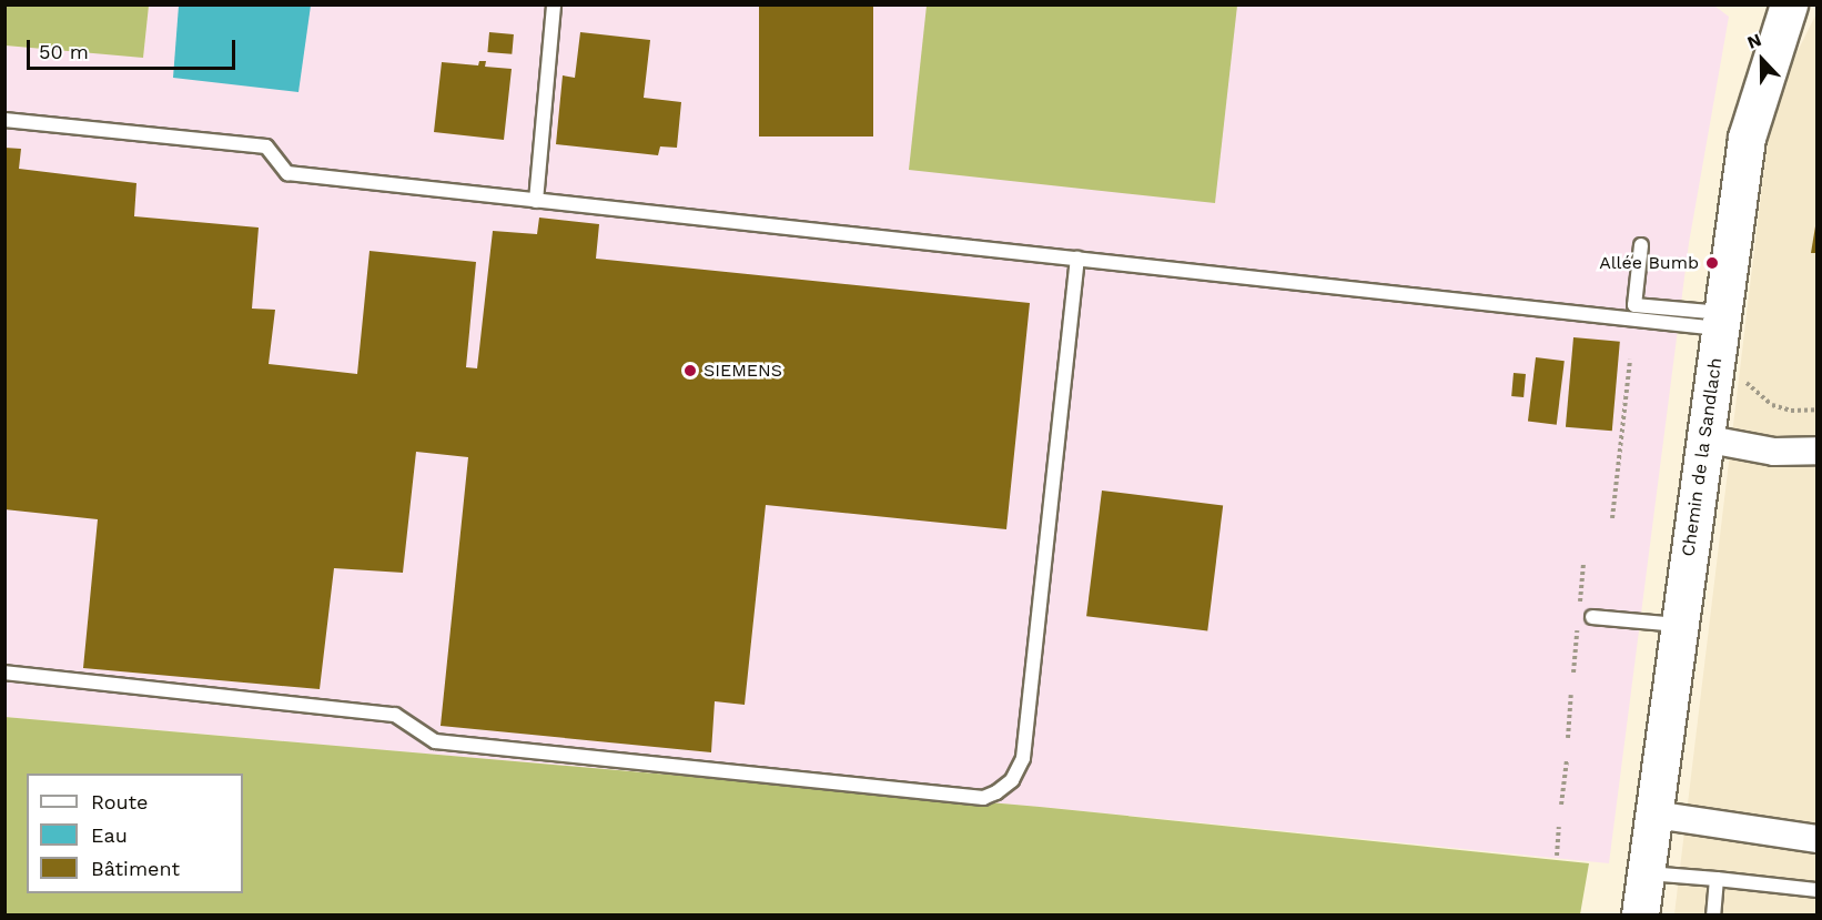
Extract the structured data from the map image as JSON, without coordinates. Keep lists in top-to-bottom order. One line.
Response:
{"streets":{"street":["Chemin de la Sandlach"]},"places":["Allée Bumb","SIEMENS"],"legend":["Route","Eau","Bâtiment"],"scale_bar":"50 m","north":"top"}
